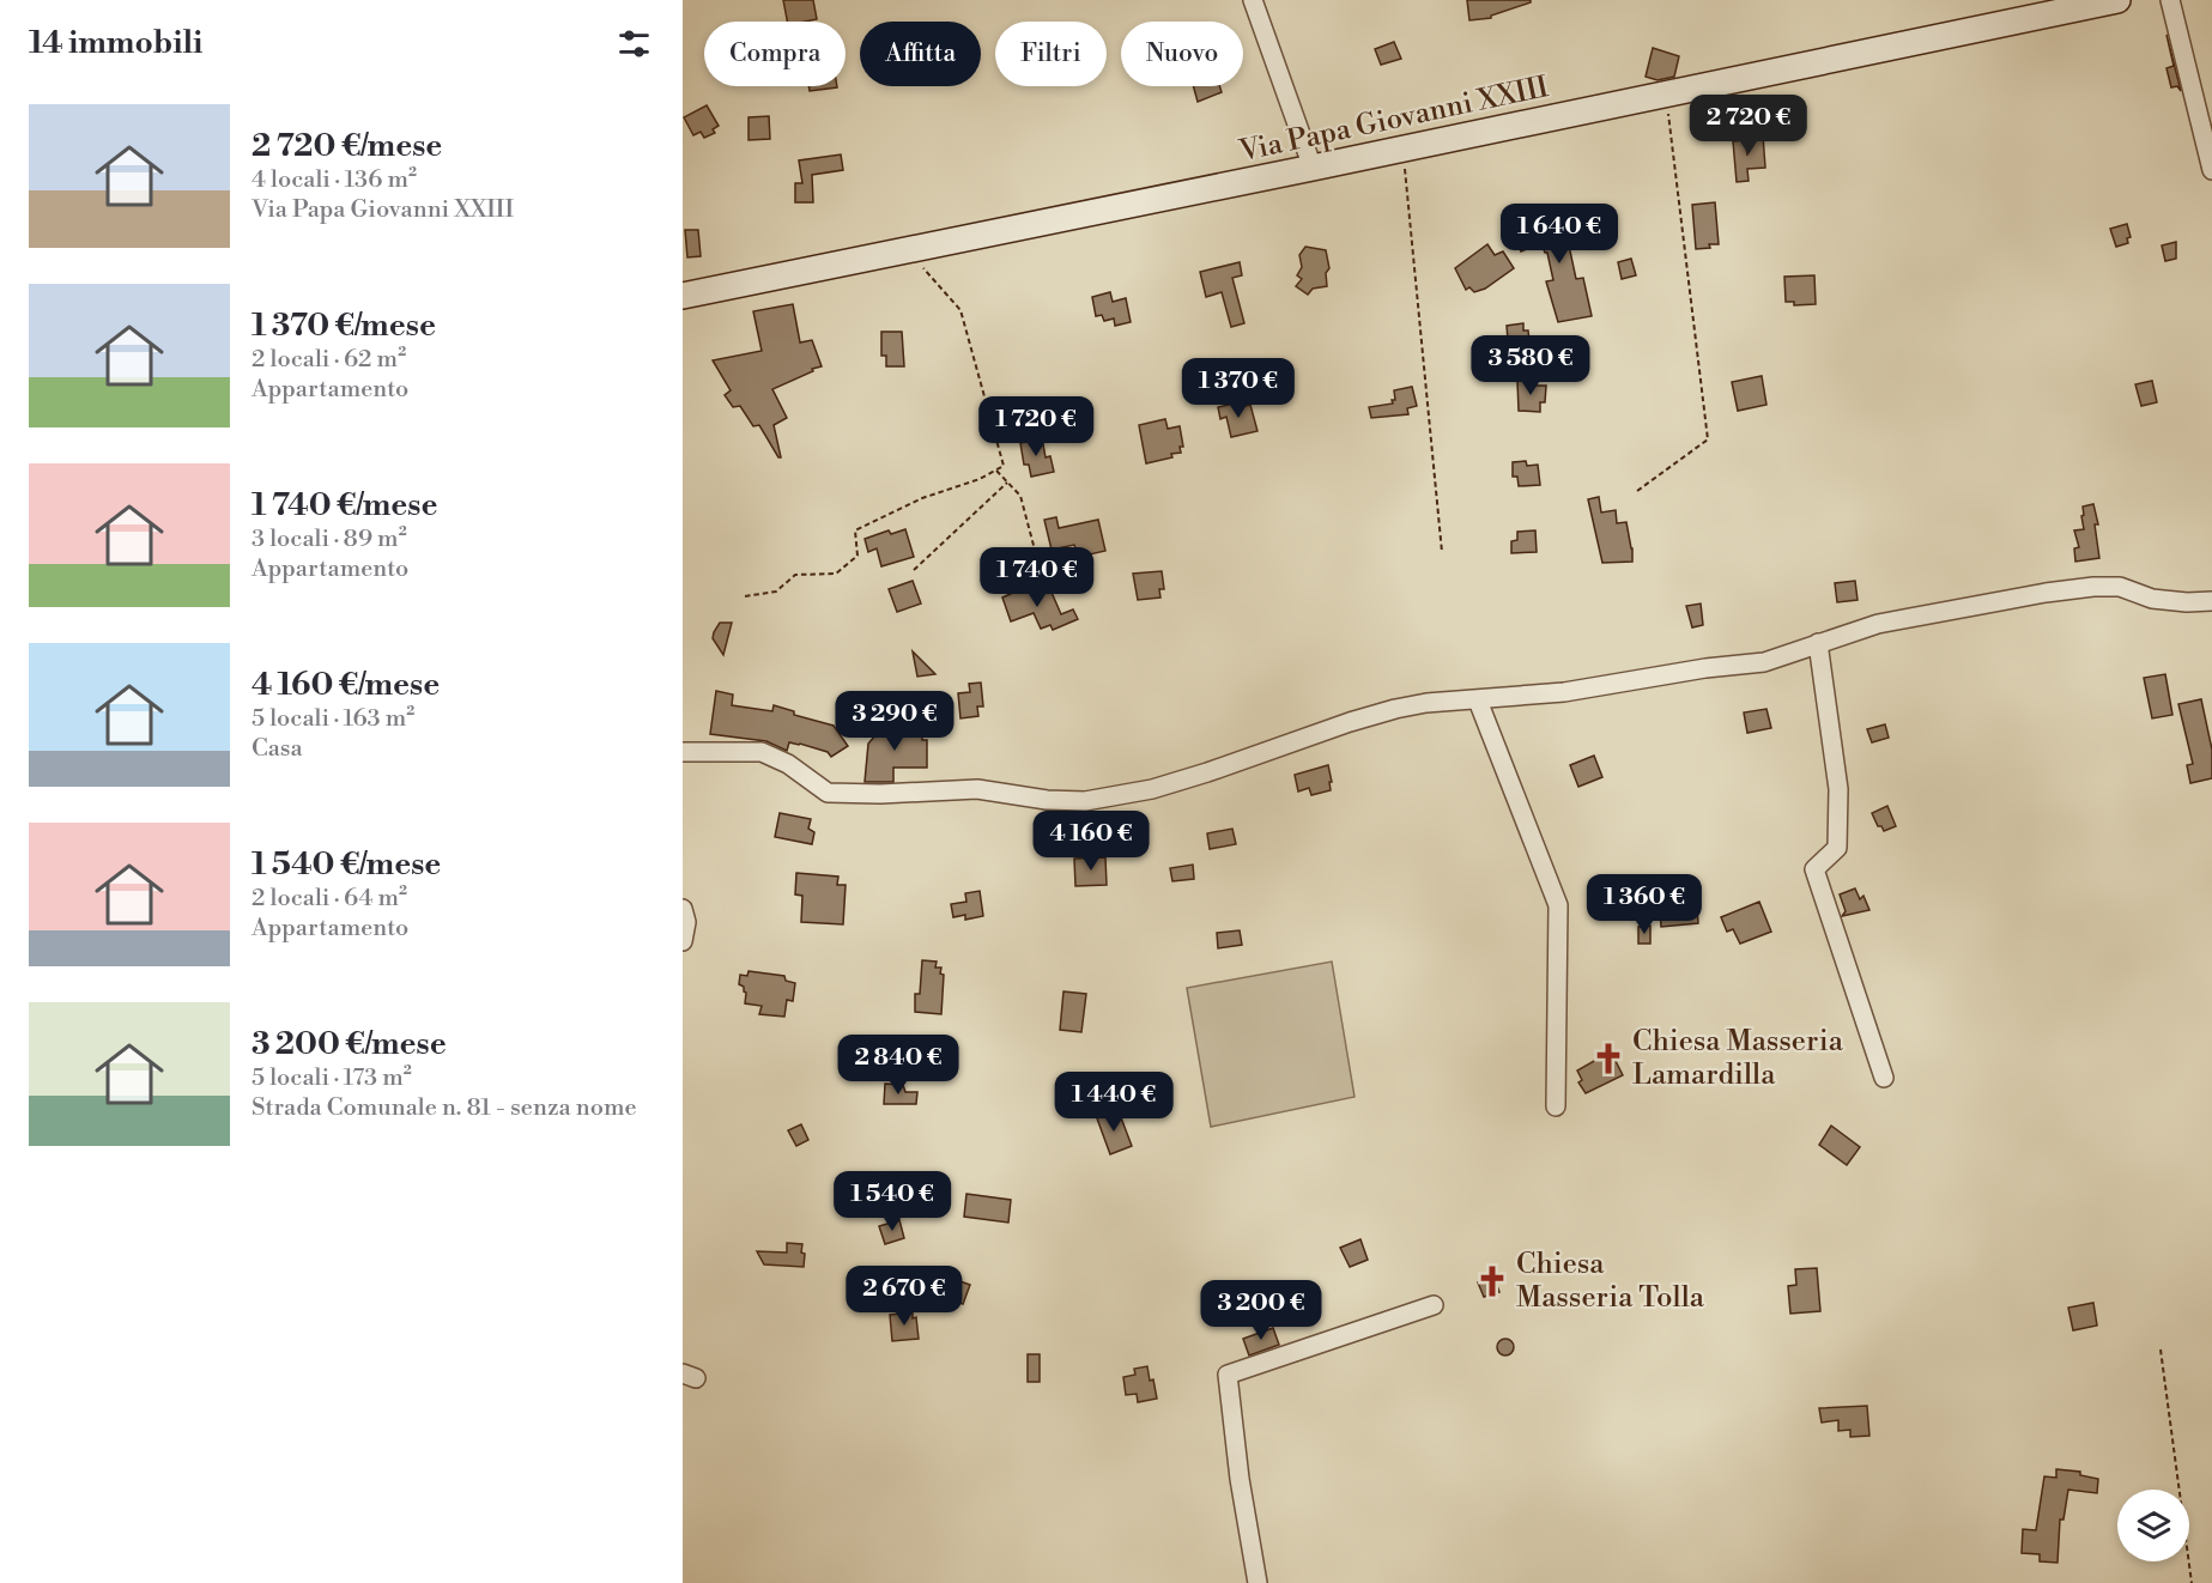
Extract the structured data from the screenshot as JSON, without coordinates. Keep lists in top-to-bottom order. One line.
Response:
{"streets":{"main road":["Via Papa Giovanni XXIII"]},"places":{"church":["Chiesa Masseria Lamardilla","Chiesa Masseria Tolla"]},"page":{"heading":"14 immobili","chip":["Compra","Affitta","Filtri","Nuovo"],"list":[{"name":"2 720 €/mese","note":"4 locali · 136 m² · Via Papa Giovanni XXIII"},{"name":"1 370 €/mese","note":"2 locali · 62 m² · Appartamento"},{"name":"1 740 €/mese","note":"3 locali · 89 m² · Appartamento"},{"name":"4 160 €/mese","note":"5 locali · 163 m² · Casa"},{"name":"1 540 €/mese","note":"2 locali · 64 m² · Appartamento"},{"name":"3 200 €/mese","note":"5 locali · 173 m² · Strada Comunale n. 81 - senza nome"}],"price":["2 720 €","1 640 €","3 580 €","1 370 €","1 720 €","1 740 €","3 290 €","4 160 €","1 360 €","2 840 €","1 440 €","1 540 €","2 670 €","3 200 €"]}}
